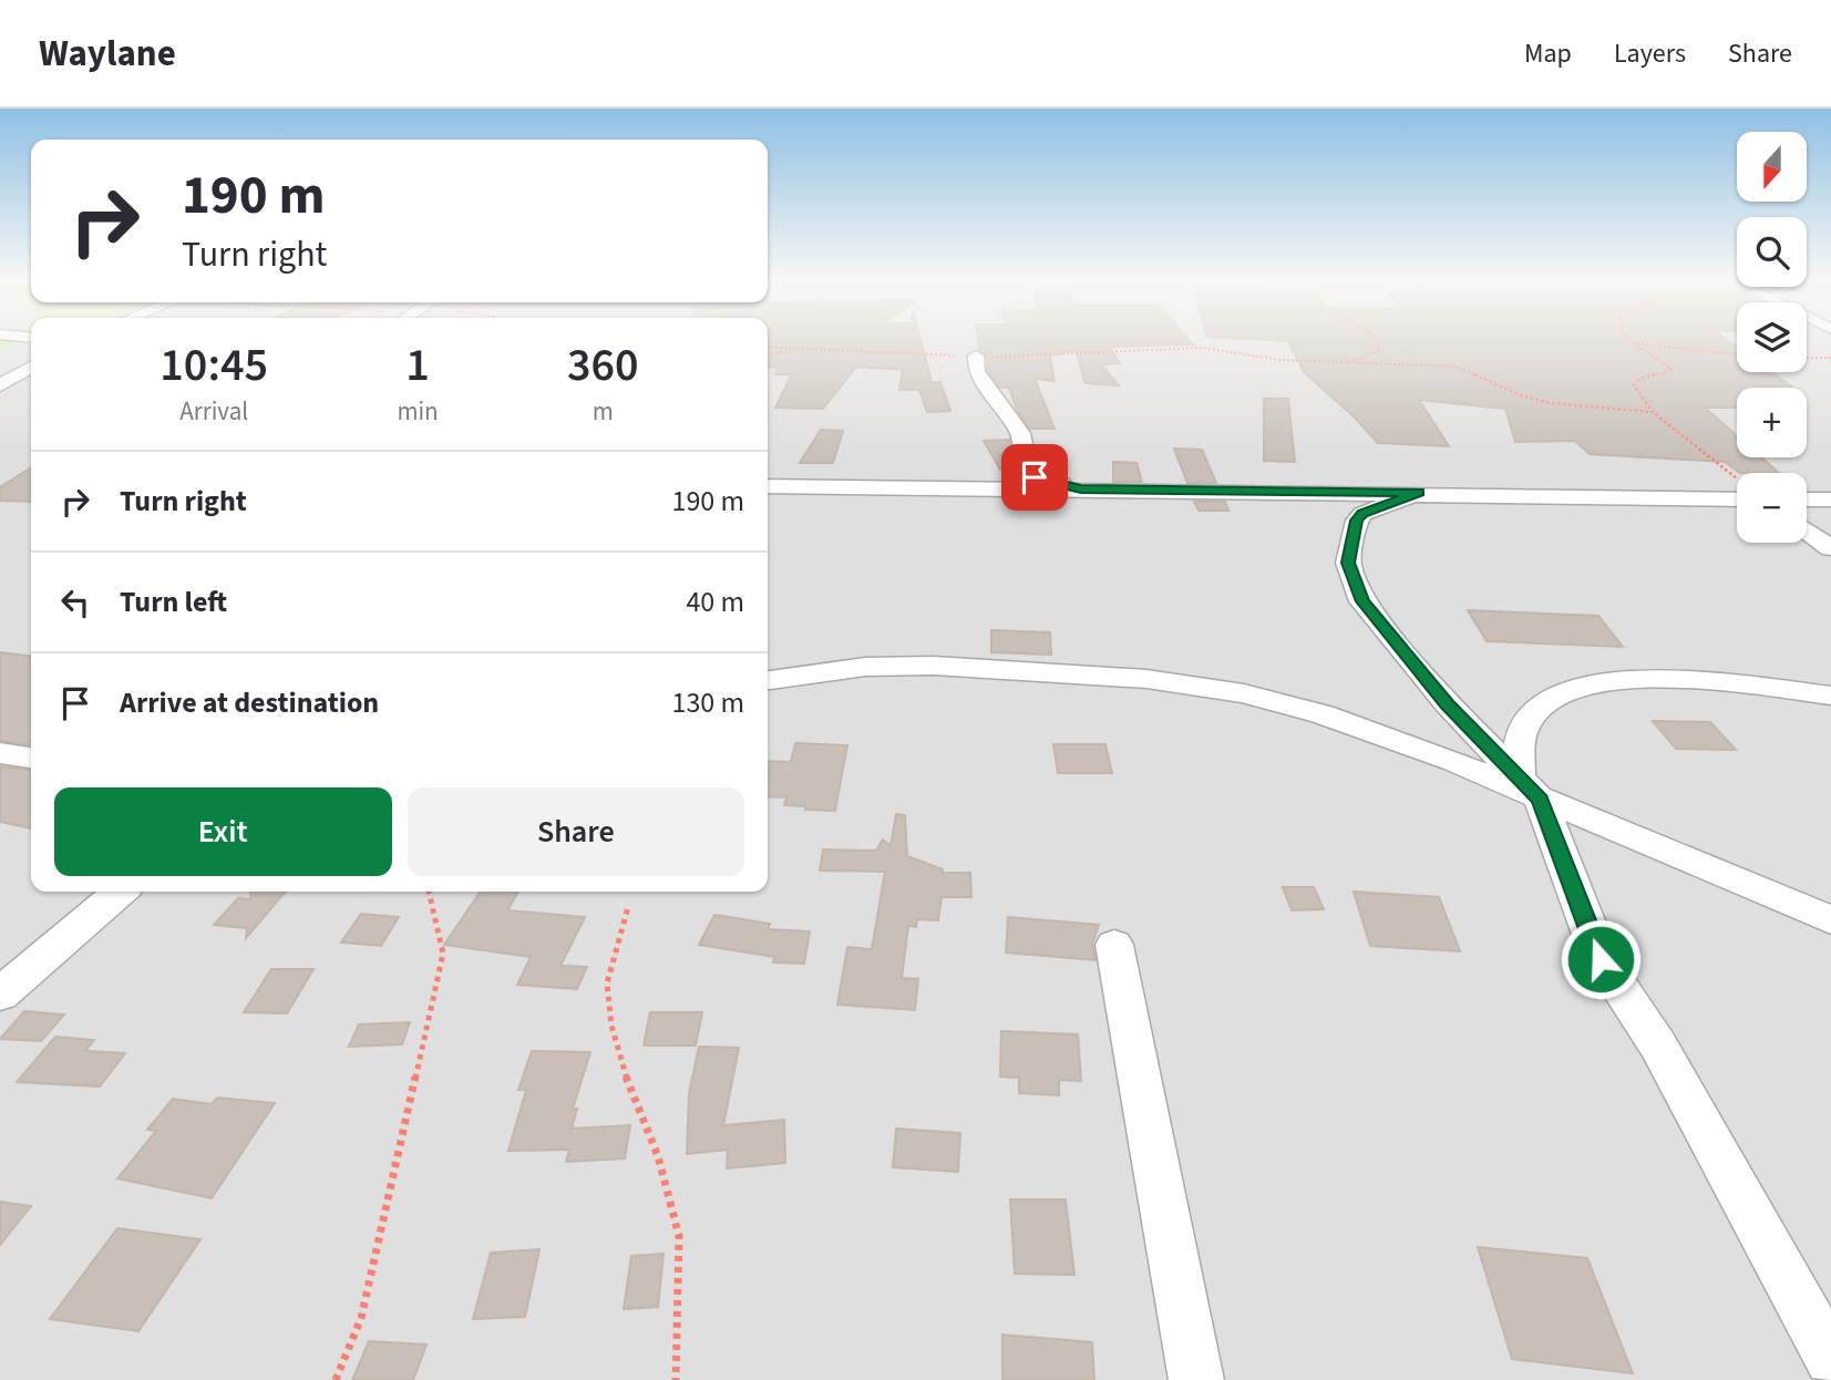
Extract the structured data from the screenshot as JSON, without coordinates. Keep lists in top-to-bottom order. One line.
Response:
{"north":"bottom","page":{"header":"Waylane","nav":["Map","Layers","Share"],"map_buttons":["+","−"],"turn":["190 m","Turn right"],"eta":["10:45","Arrival","1","min","360","m"],"list":[{"name":"Turn right","value":"190 m"},{"name":"Turn left","value":"40 m"},{"name":"Arrive at destination","value":"130 m"}],"buttons":["Exit","Share"]}}
